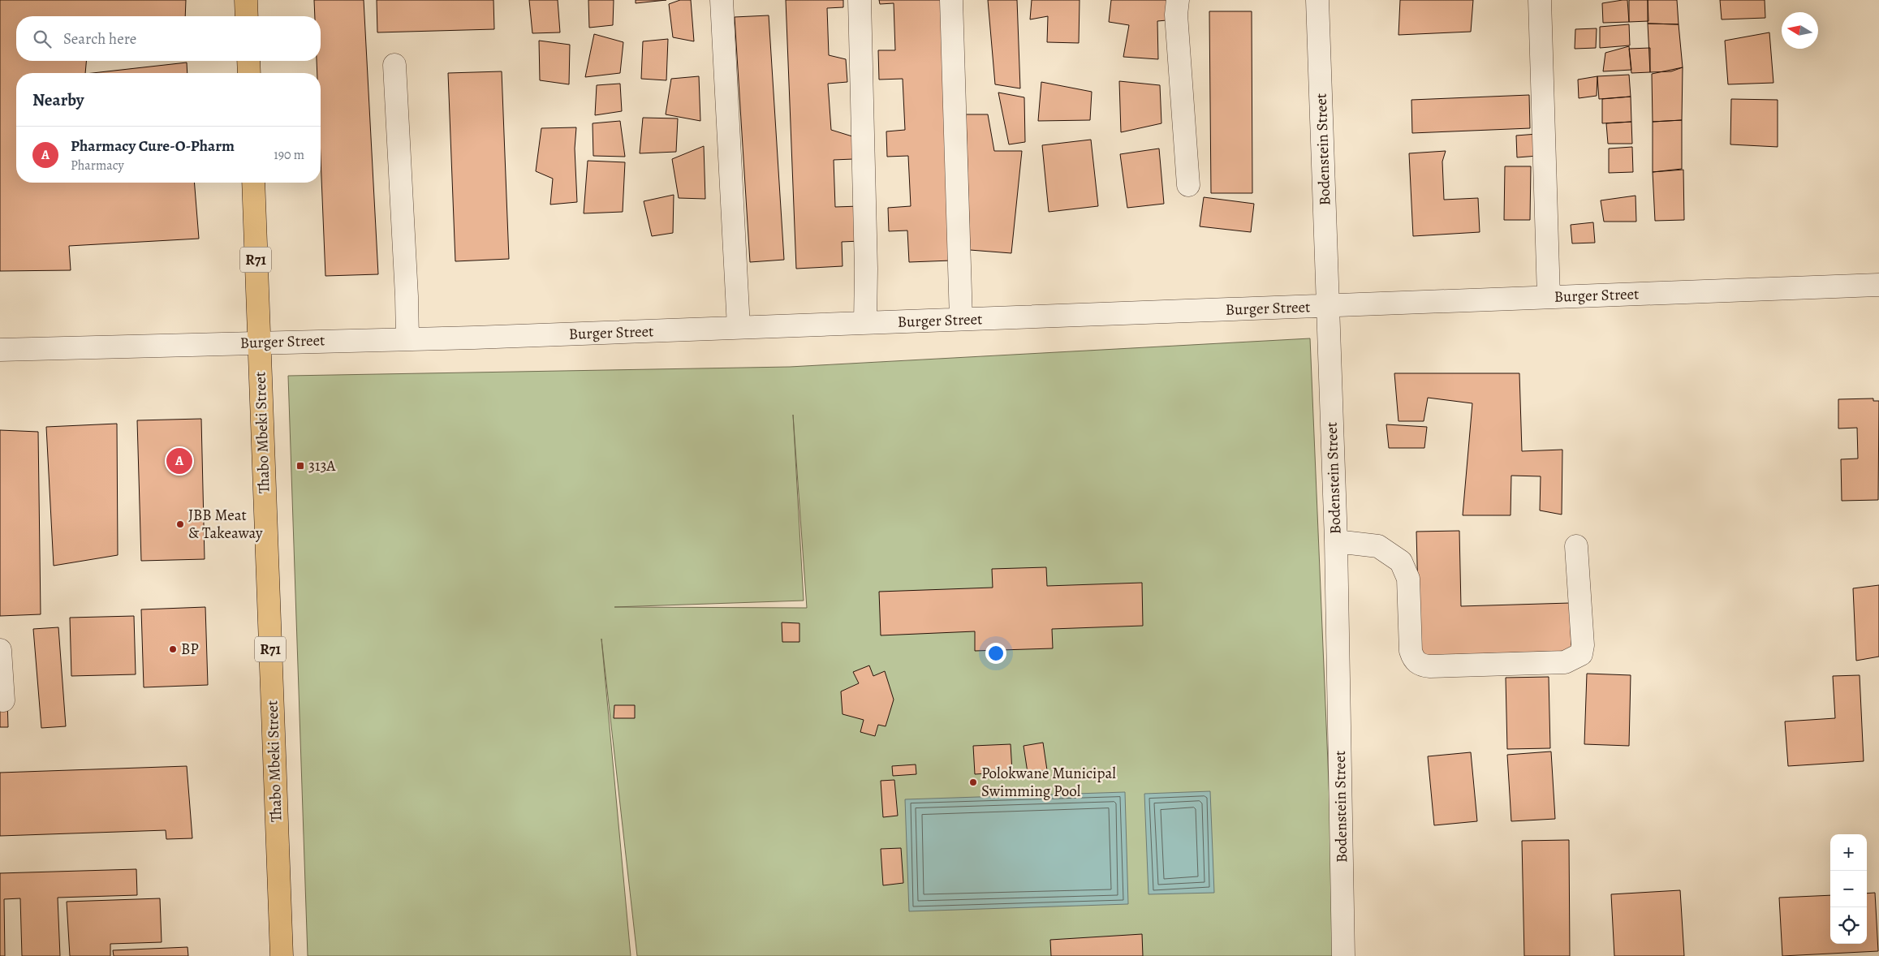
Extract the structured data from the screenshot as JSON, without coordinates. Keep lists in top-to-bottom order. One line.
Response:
{"streets":{"main road":["R71","Thabo Mbeki Street"],"street":["Bodenstein Street","Burger Street"]},"crossings":[["Bodenstein Street","Burger Street"],["Burger Street","Thabo Mbeki Street"]],"places":{"transit":["313A"],"other":["JBB Meat & Takeaway","BP","Polokwane Municipal Swimming Pool"]},"north":"left","page":{"search":"Search here","heading":"Nearby","list":[{"mark":"A","name":"Pharmacy Cure-O-Pharm","note":"Pharmacy","value":"190 m"}],"pins":"A","map_buttons":["+","−"]}}
